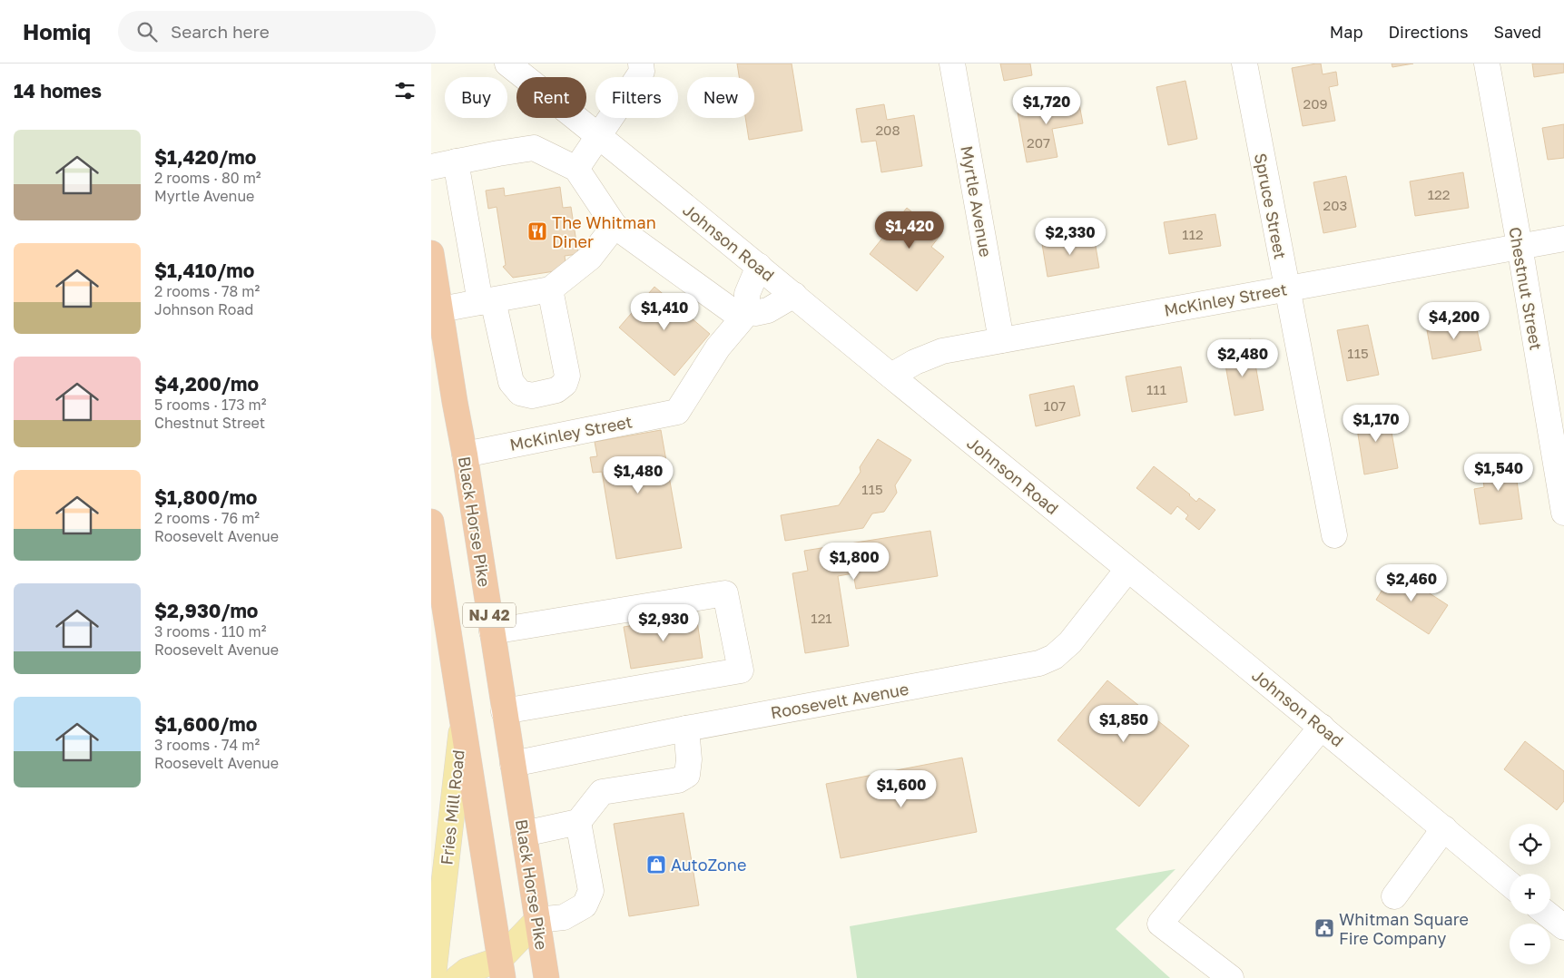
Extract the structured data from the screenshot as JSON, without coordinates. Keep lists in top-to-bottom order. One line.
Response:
{"streets":{"highway":["Black Horse Pike","NJ 42"],"main road":["Fries Mill Road"],"street":["Myrtle Avenue","Spruce Street","Johnson Road","Chestnut Street","McKinley Street","Roosevelt Avenue"]},"crossings":[["Myrtle Avenue","McKinley Street"],["Spruce Street","McKinley Street"],["Johnson Road","McKinley Street"],["Johnson Road","Roosevelt Avenue"],["Chestnut Street","McKinley Street"],["McKinley Street","Black Horse Pike"],["Black Horse Pike","Roosevelt Avenue"],["NJ 42","Fries Mill Road"]],"places":{"restaurant":["The Whitman Diner"],"shop":["AutoZone"],"public building":["Whitman Square Fire Company"]},"house_numbers":["209","208","207","122","203","112","115","111","107","115","121"],"page":{"header":"Homiq","search":"Search here","nav":["Map","Directions","Saved"],"heading":"14 homes","chip":["Buy","Rent","Filters","New"],"price":["$1,720","$1,420","$2,330","$1,410","$4,200","$2,480","$1,170","$1,540","$1,480","$1,800","$2,460","$2,930","$1,850","$1,600"],"list":[{"name":"$1,420/mo","note":"2 rooms · 80 m² · Myrtle Avenue"},{"name":"$1,410/mo","note":"2 rooms · 78 m² · Johnson Road"},{"name":"$4,200/mo","note":"5 rooms · 173 m² · Chestnut Street"},{"name":"$1,800/mo","note":"2 rooms · 76 m² · Roosevelt Avenue"},{"name":"$2,930/mo","note":"3 rooms · 110 m² · Roosevelt Avenue"},{"name":"$1,600/mo","note":"3 rooms · 74 m² · Roosevelt Avenue"}],"map_buttons":["+","−"]}}
